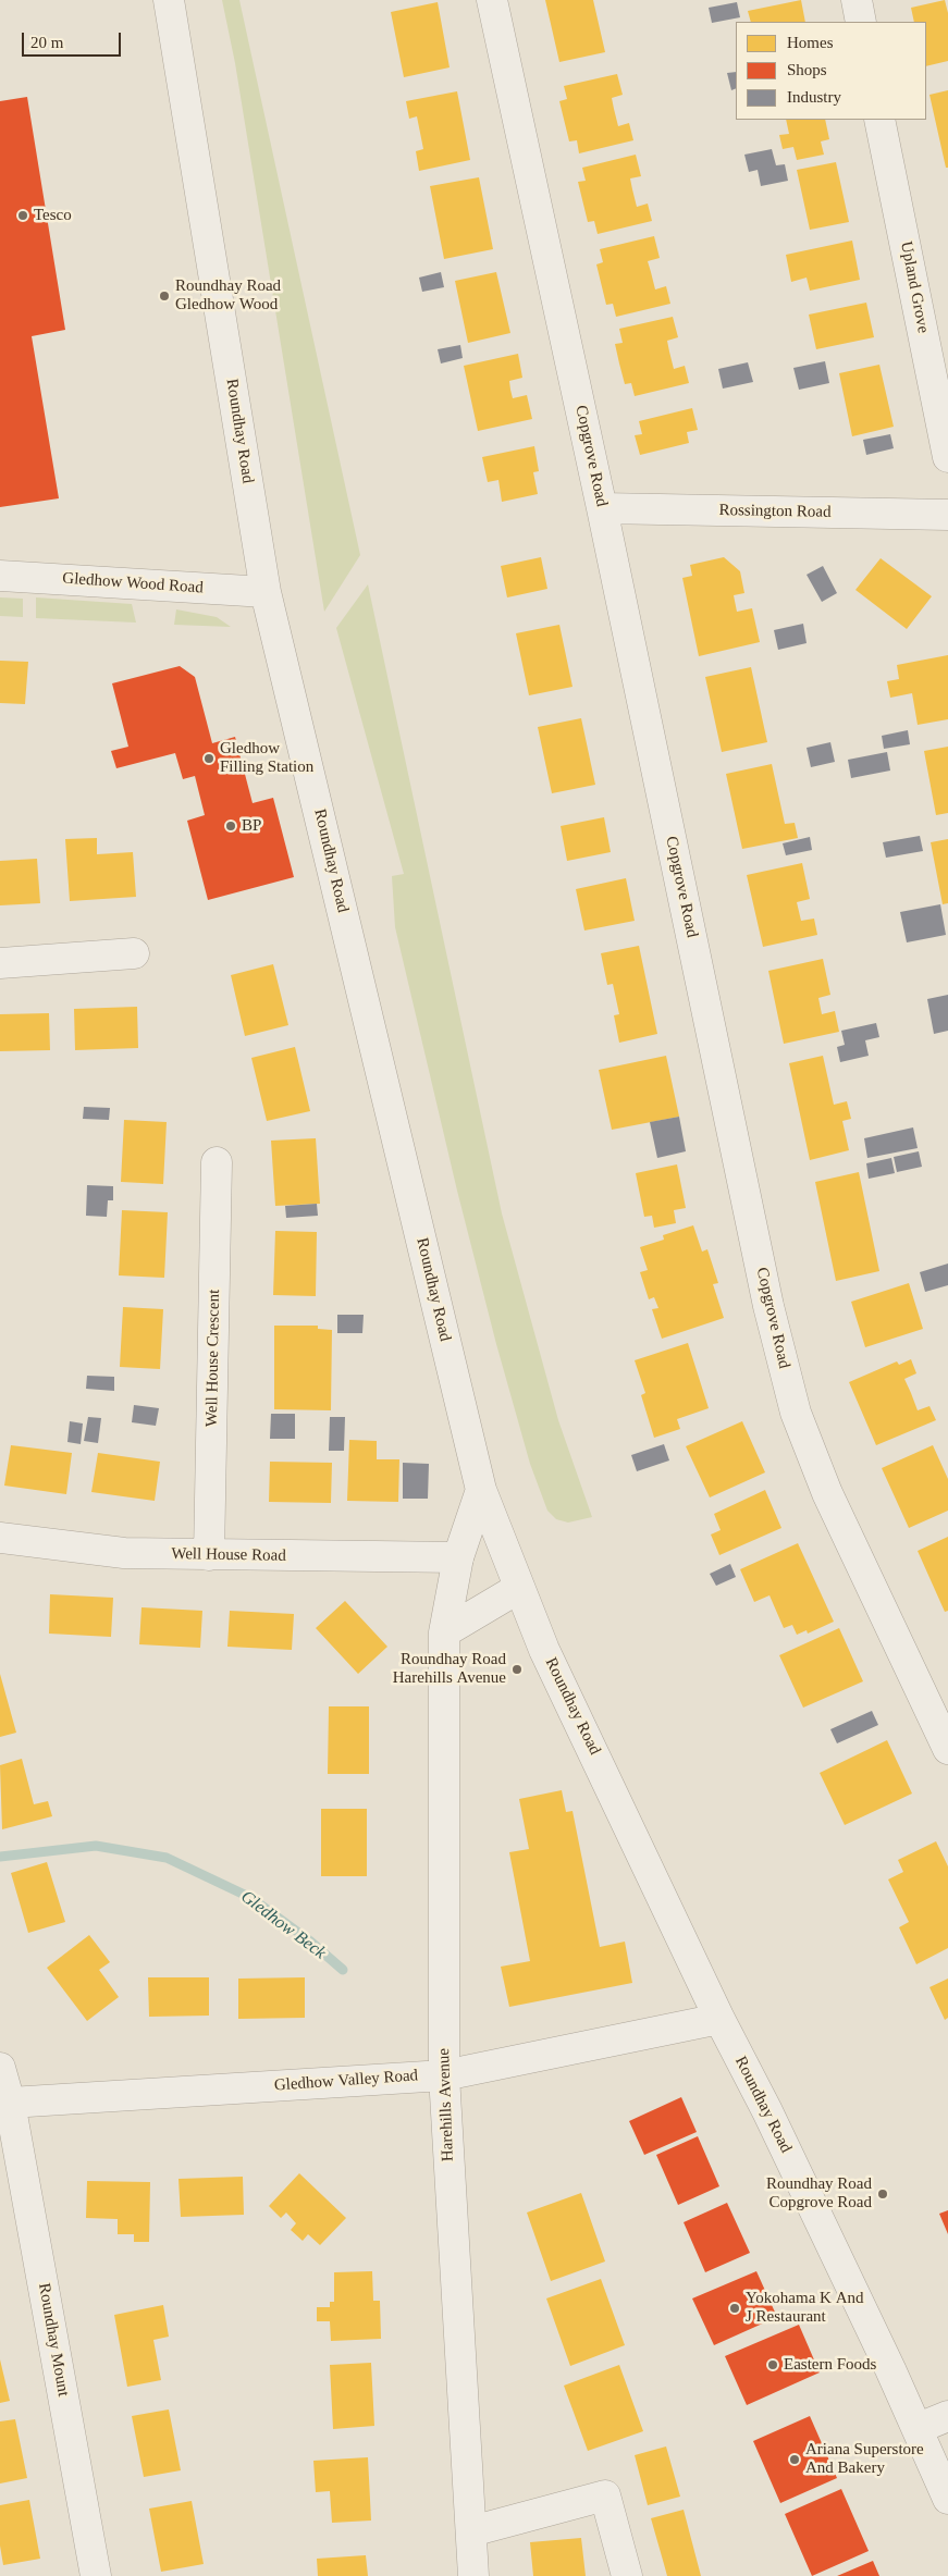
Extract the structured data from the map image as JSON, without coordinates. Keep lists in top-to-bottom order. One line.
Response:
{"streets":{"street":["Upland Grove","Roundhay Road","Copgrove Road","Rossington Road","Gledhow Wood Road","Well House Crescent","Well House Road","Gledhow Valley Road","Harehills Avenue","Roundhay Mount"]},"crossings":[["Roundhay Road","Gledhow Wood Road"],["Roundhay Road","Gledhow Valley Road"],["Roundhay Road","Harehills Avenue"],["Copgrove Road","Rossington Road"],["Well House Crescent","Well House Road"],["Well House Road","Harehills Avenue"],["Gledhow Valley Road","Harehills Avenue"],["Gledhow Valley Road","Roundhay Mount"]],"water":["Gledhow Beck"],"places":["Tesco","Roundhay Road Gledhow Wood","Gledhow Filling Station","BP","Roundhay Road Harehills Avenue","Roundhay Road Copgrove Road","Yokohama K And J Restaurant","Eastern Foods","Ariana Superstore And Bakery"],"legend":["Homes","Shops","Industry"],"scale_bar":"20 m"}
